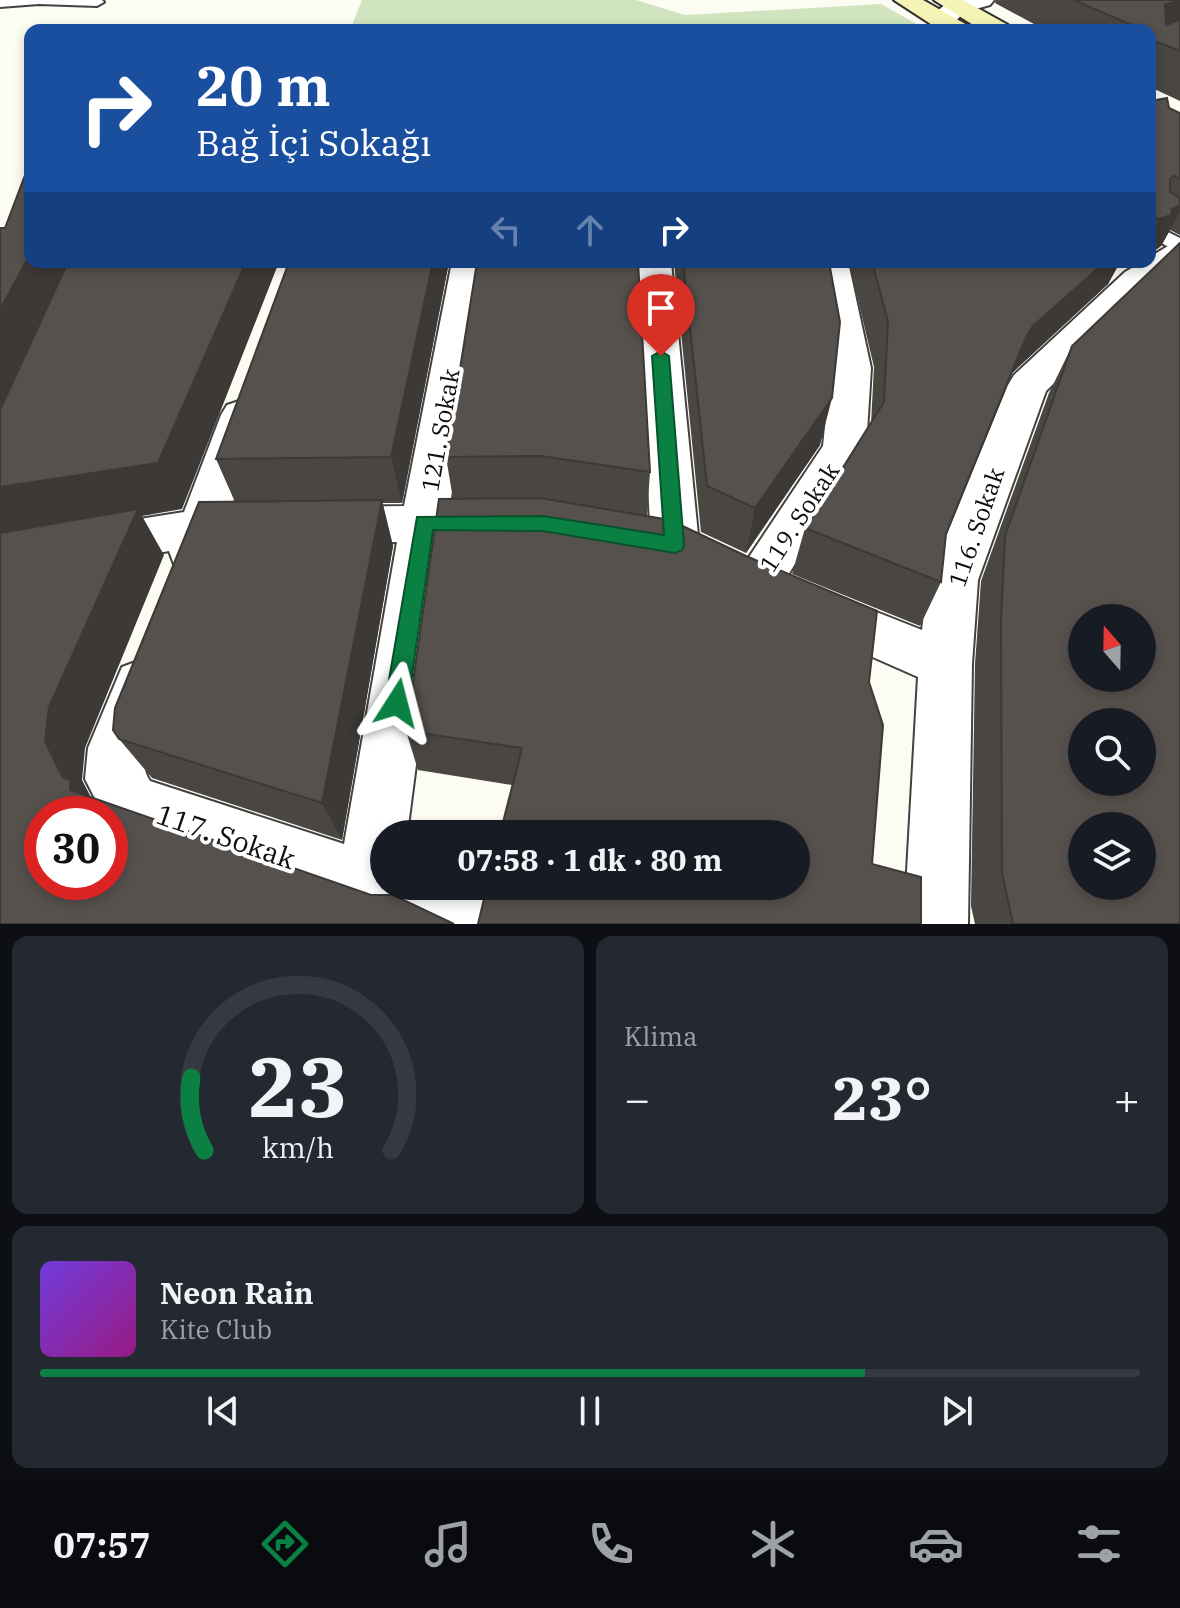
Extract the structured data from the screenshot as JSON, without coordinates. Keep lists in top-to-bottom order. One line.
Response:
{"streets":{"street":["121. Sokak","119. Sokak","116. Sokak","117. Sokak"]},"crossings":[["121. Sokak","117. Sokak"]],"north":"top","page":{"turn":["20 m","Bağ İçi Sokağı"],"limit":"30","trip":"07:58 · 1 dk · 80 m","tile":"Klima","heat":["−","23°","+"],"song":["Neon Rain","Kite Club"],"tabs":"07:57","gauge":["23","km/h"]}}
